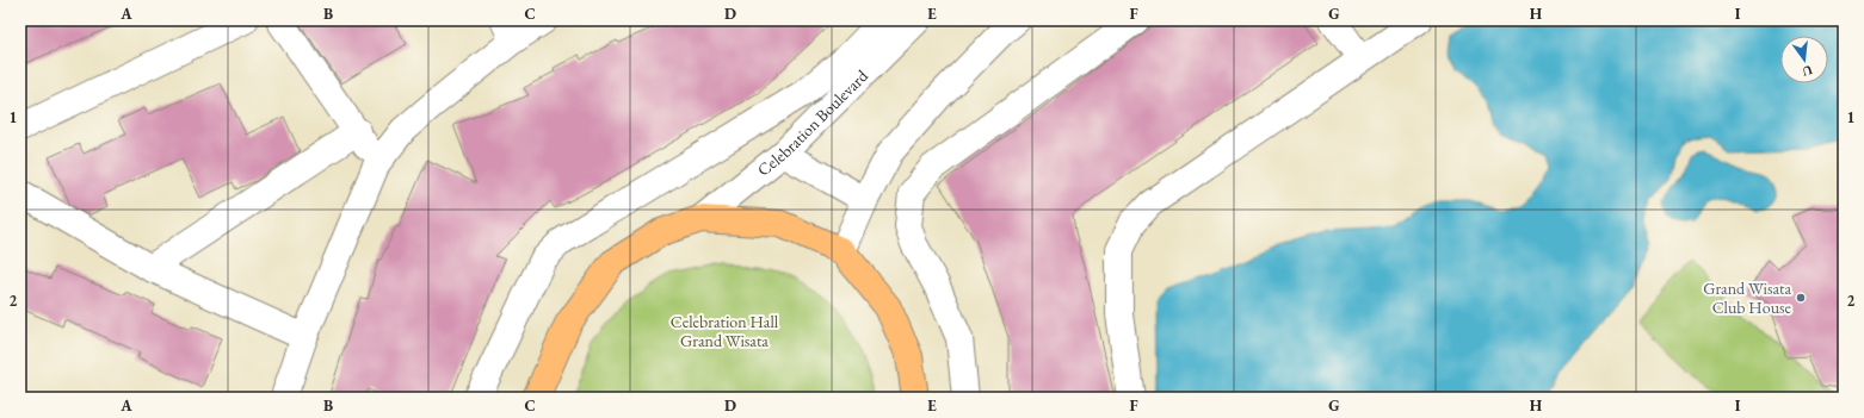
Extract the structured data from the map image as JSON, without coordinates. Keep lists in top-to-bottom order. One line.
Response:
{"streets":{"street":["Celebration Boulevard"]},"parks":["Celebration Hall Grand Wisata"],"places":["Grand Wisata Club House"],"north":"bottom","grid":{"columns":["A","B","C","D","E","F","G","H","I"],"rows":["1","2"]}}
